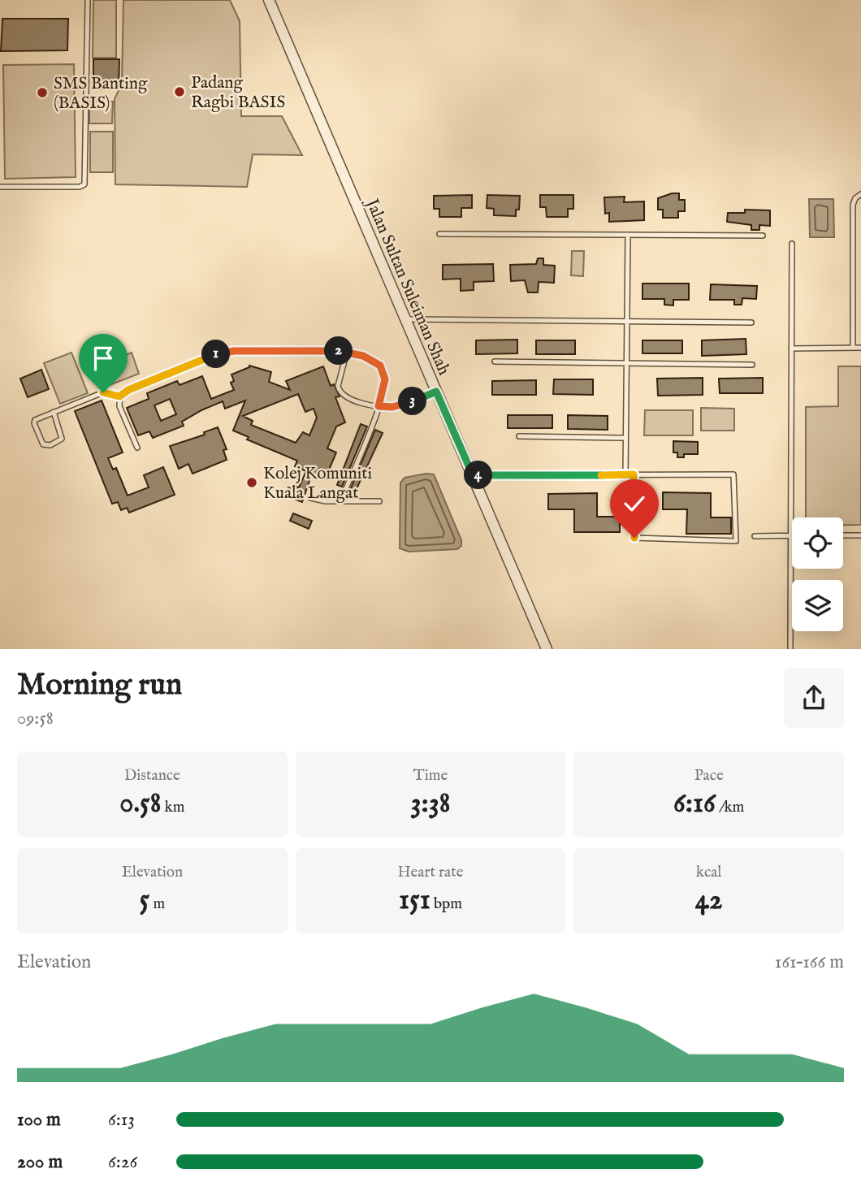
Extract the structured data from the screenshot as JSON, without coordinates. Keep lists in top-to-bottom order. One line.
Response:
{"streets":{"street":["Jalan Sultan Suleiman Shah"]},"places":["Padang Ragbi BASIS","SMS Banting (BASIS)","Kolej Komuniti Kuala Langat"],"page":{"pins":["2","1","3","4"],"heading":["Morning run","09:58"],"stats":[["Distance","0.58 km"],["Time","3:38"],["Pace","6:16 /km"],["Elevation","5 m"],["Heart rate","151 bpm"],["kcal","42"]],"chart":["Elevation","161–166 m"],"list":[{"name":"100 m","note":"6:13"},{"name":"200 m","note":"6:26"}]}}
